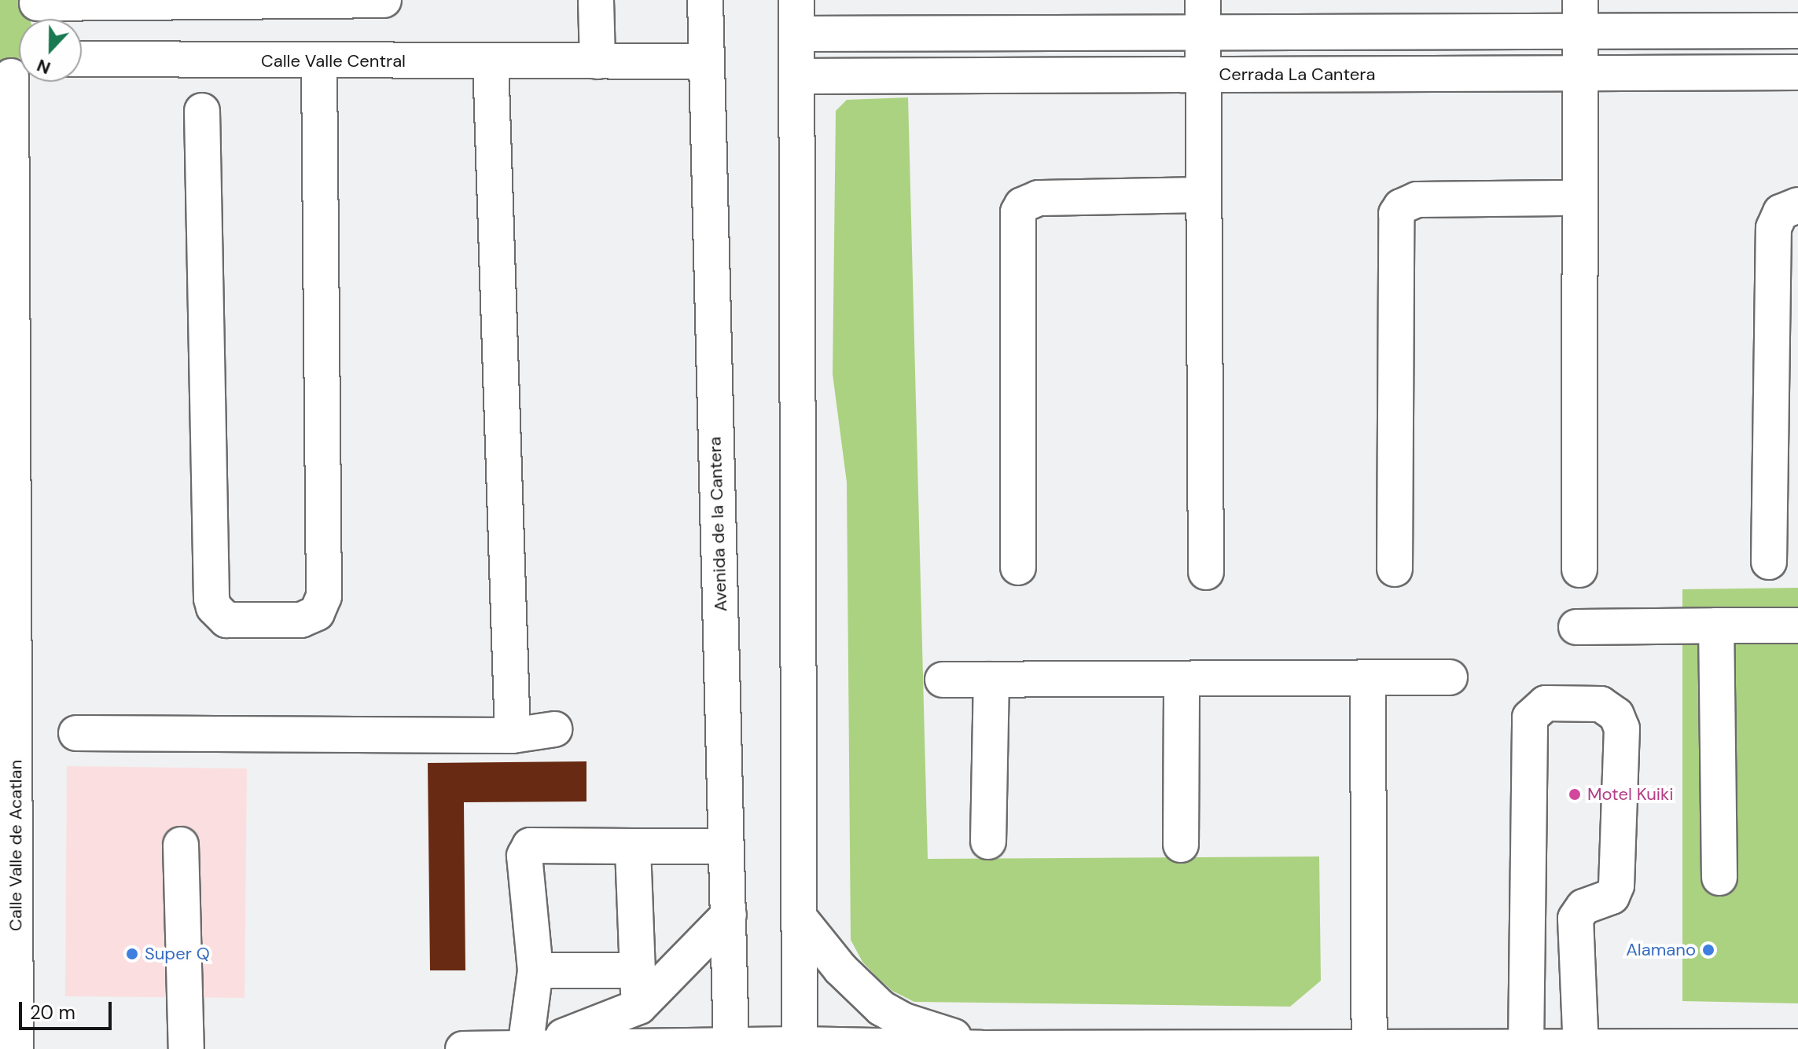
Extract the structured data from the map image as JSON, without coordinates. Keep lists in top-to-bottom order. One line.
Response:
{"streets":{"street":["Calle Valle Central","Cerrada La Cantera","Avenida de la Cantera","Calle Valle de Acatlan"]},"crossings":[["Calle Valle Central","Avenida de la Cantera"]],"places":["Motel Kuiki","Alamano","Super Q"],"scale_bar":"20 m","north":"bottom"}
